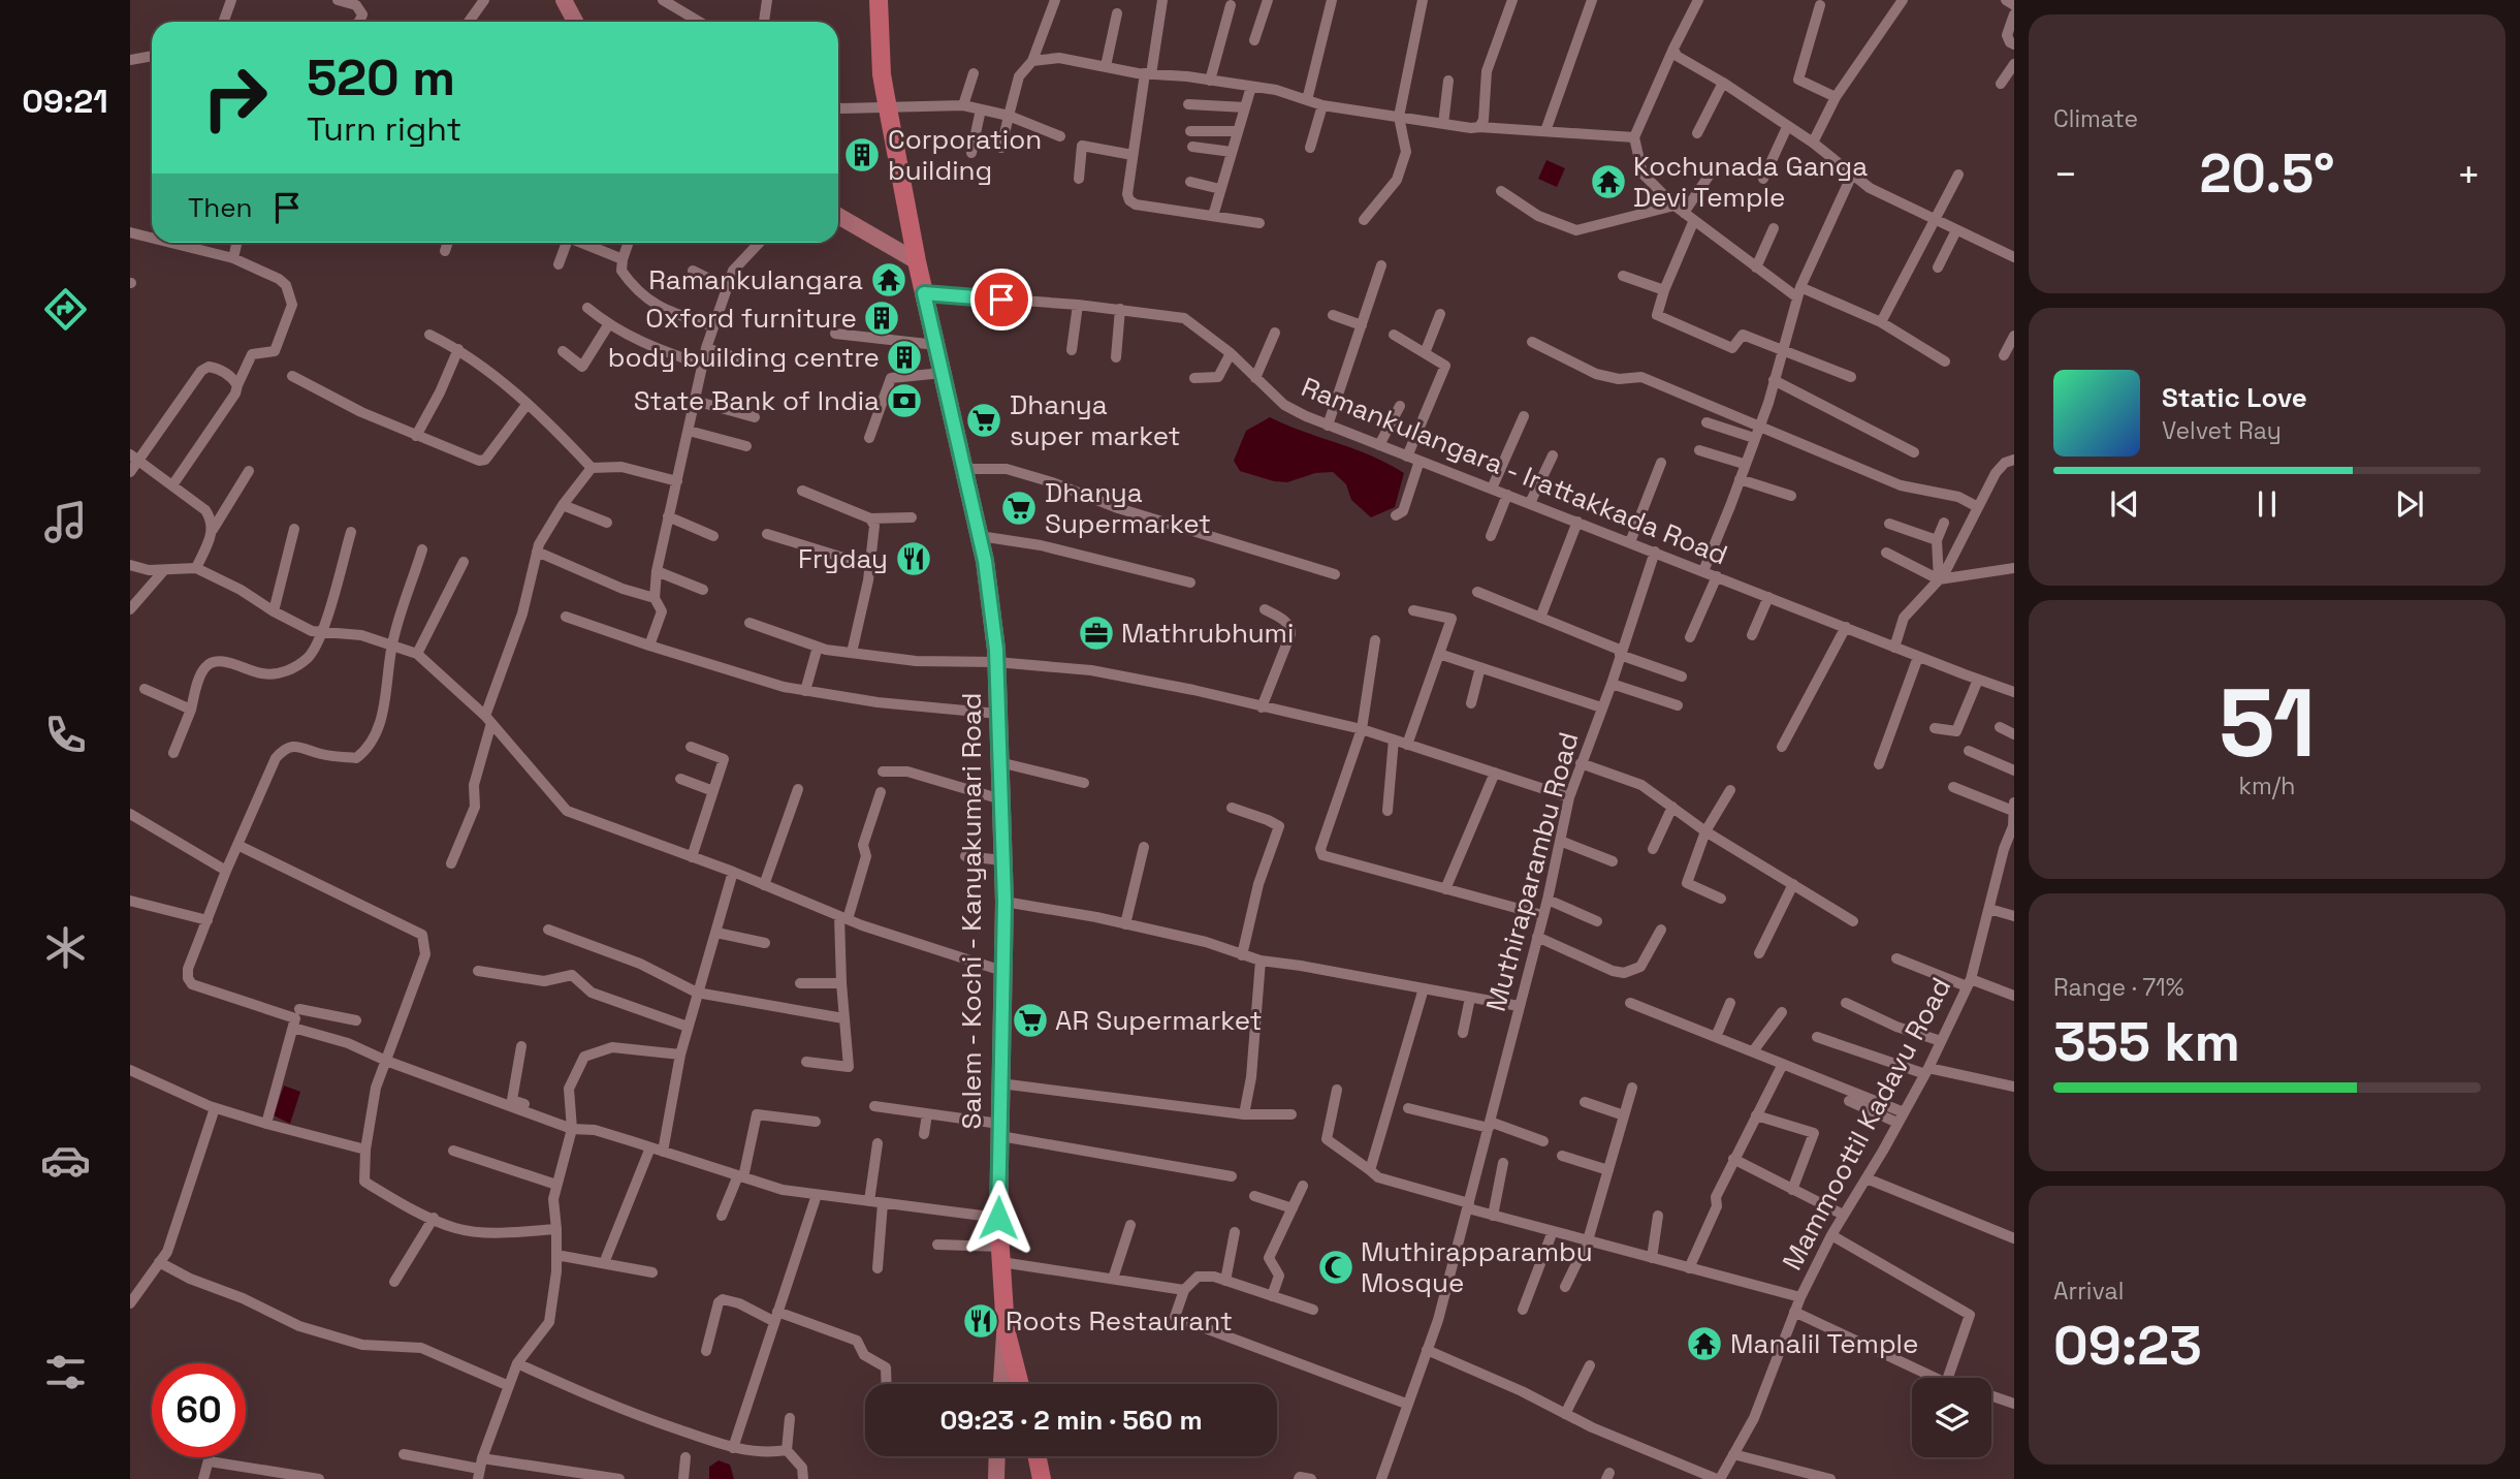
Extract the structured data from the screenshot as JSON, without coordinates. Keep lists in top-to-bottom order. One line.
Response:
{"streets":{"main road":["Salem - Kochi - Kanyakumari Road"],"street":["Ramankulangara - Irattakkada Road","Muthiraparambu Road","Mammoottil Kadavu Road"]},"crossings":[["Ramankulangara - Irattakkada Road","Muthiraparambu Road"],["Ramankulangara - Irattakkada Road","Salem - Kochi - Kanyakumari Road"]],"places":{"building":["Corporation building","Oxford furniture","body building centre"],"temple":["Kochunada Ganga Devi Temple","Ramankulangara","Manalil Temple"],"bank":["State Bank of India"],"supermarket":["Dhanya super market","Dhanya Supermarket","AR Supermarket"],"restaurant":["Fryday","Roots Restaurant"],"office":["Mathrubhumi"],"mosque":["Muthirapparambu Mosque"]},"page":{"tabs":"09:21","tile":["Climate",["51","km/h"],["Range · 71%","355 km"],["Arrival","09:23"]],"turn":["520 m","Turn right"],"heat":["−","20.5°","+"],"then":"Then","song":["Static Love","Velvet Ray"],"limit":"60","trip":"09:23 · 2 min · 560 m"}}
